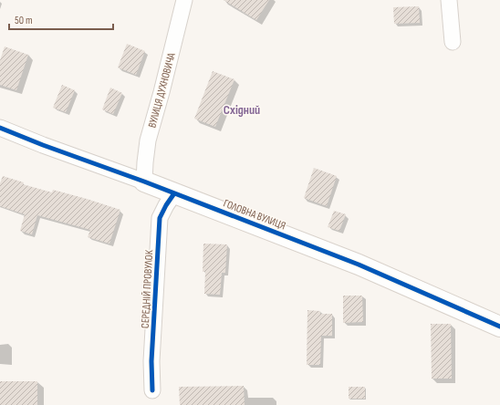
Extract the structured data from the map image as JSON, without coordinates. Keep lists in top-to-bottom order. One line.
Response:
{"streets":{"street":["ВУЛИЦЯ ДУХНОВИЧА","ГОЛОВНА ВУЛИЦЯ","СЕРЕДНІЙ ПРОВУЛОК"]},"crossings":[["ВУЛИЦЯ ДУХНОВИЧА","ГОЛОВНА ВУЛИЦЯ"],["ГОЛОВНА ВУЛИЦЯ","СЕРЕДНІЙ ПРОВУЛОК"]],"districts":["Східний"],"scale_bar":"50 m"}
